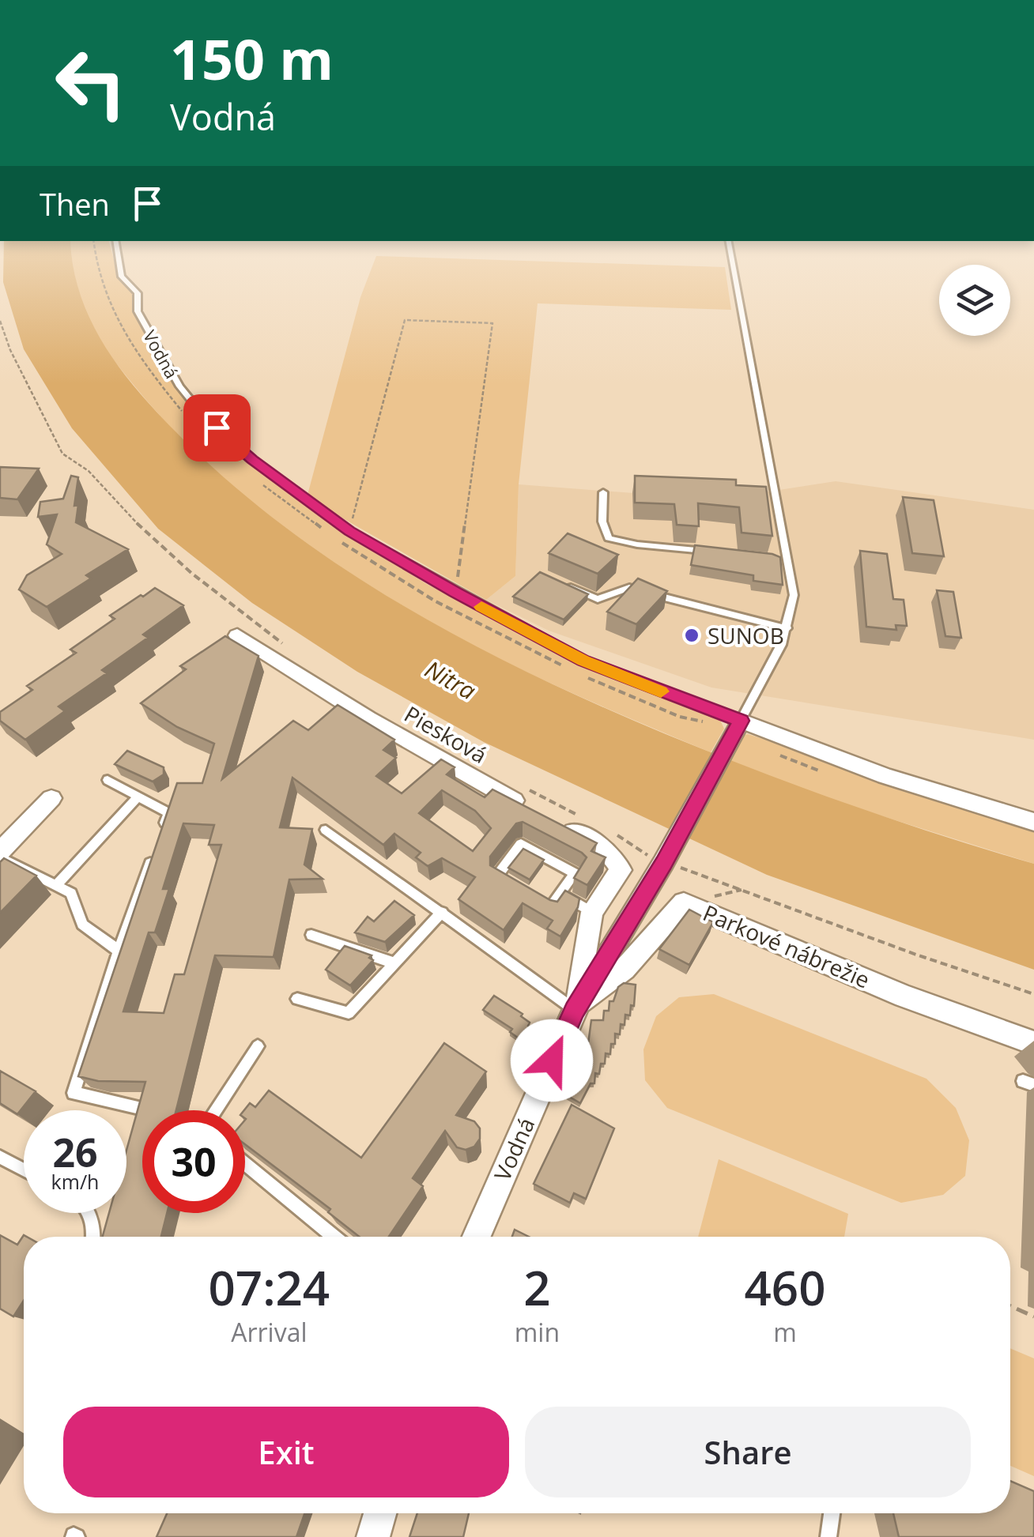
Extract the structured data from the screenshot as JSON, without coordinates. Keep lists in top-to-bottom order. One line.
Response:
{"streets":{"street":["Vodná","Piesková","Parkové nábrežie"]},"crossings":[["Vodná","Parkové nábrežie"]],"water":["Nitra"],"places":["SUNOB"],"page":{"turn":["150 m","Vodná"],"then":"Then","speed":"26 km/h","limit":"30","eta":["07:24","Arrival","2","min","460","m"],"buttons":["Exit","Share"]}}
